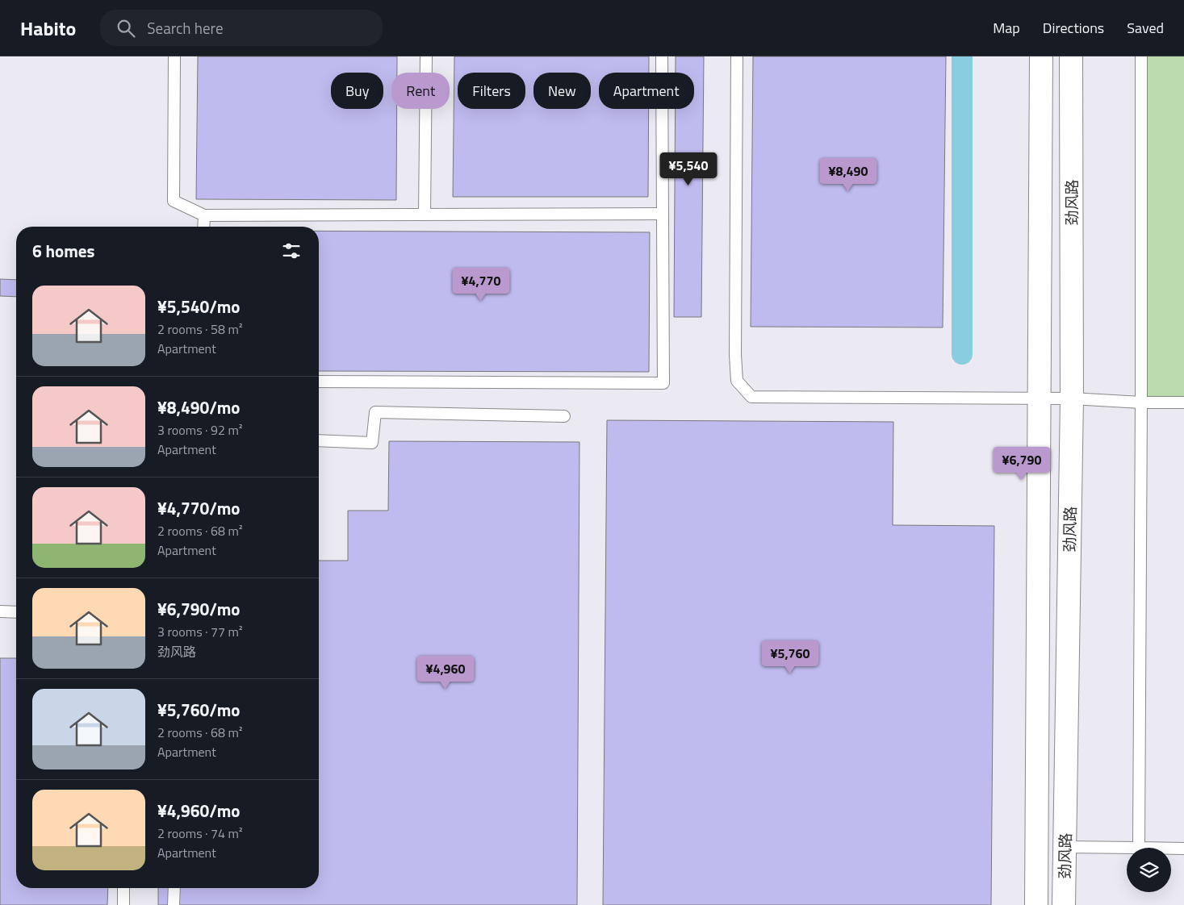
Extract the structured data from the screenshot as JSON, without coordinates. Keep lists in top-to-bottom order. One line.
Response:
{"streets":{"street":["劲风路"]},"page":{"header":"Habito","search":"Search here","nav":["Map","Directions","Saved"],"chip":["Buy","Rent","Filters","New","Apartment"],"price":["¥5,540","¥8,490","¥4,770","¥6,790","¥5,760","¥4,960"],"heading":"6 homes","list":[{"name":"¥5,540/mo","note":"2 rooms · 58 m² · Apartment"},{"name":"¥8,490/mo","note":"3 rooms · 92 m² · Apartment"},{"name":"¥4,770/mo","note":"2 rooms · 68 m² · Apartment"},{"name":"¥6,790/mo","note":"3 rooms · 77 m² · 劲风路"},{"name":"¥5,760/mo","note":"2 rooms · 68 m² · Apartment"},{"name":"¥4,960/mo","note":"2 rooms · 74 m² · Apartment"}]}}
